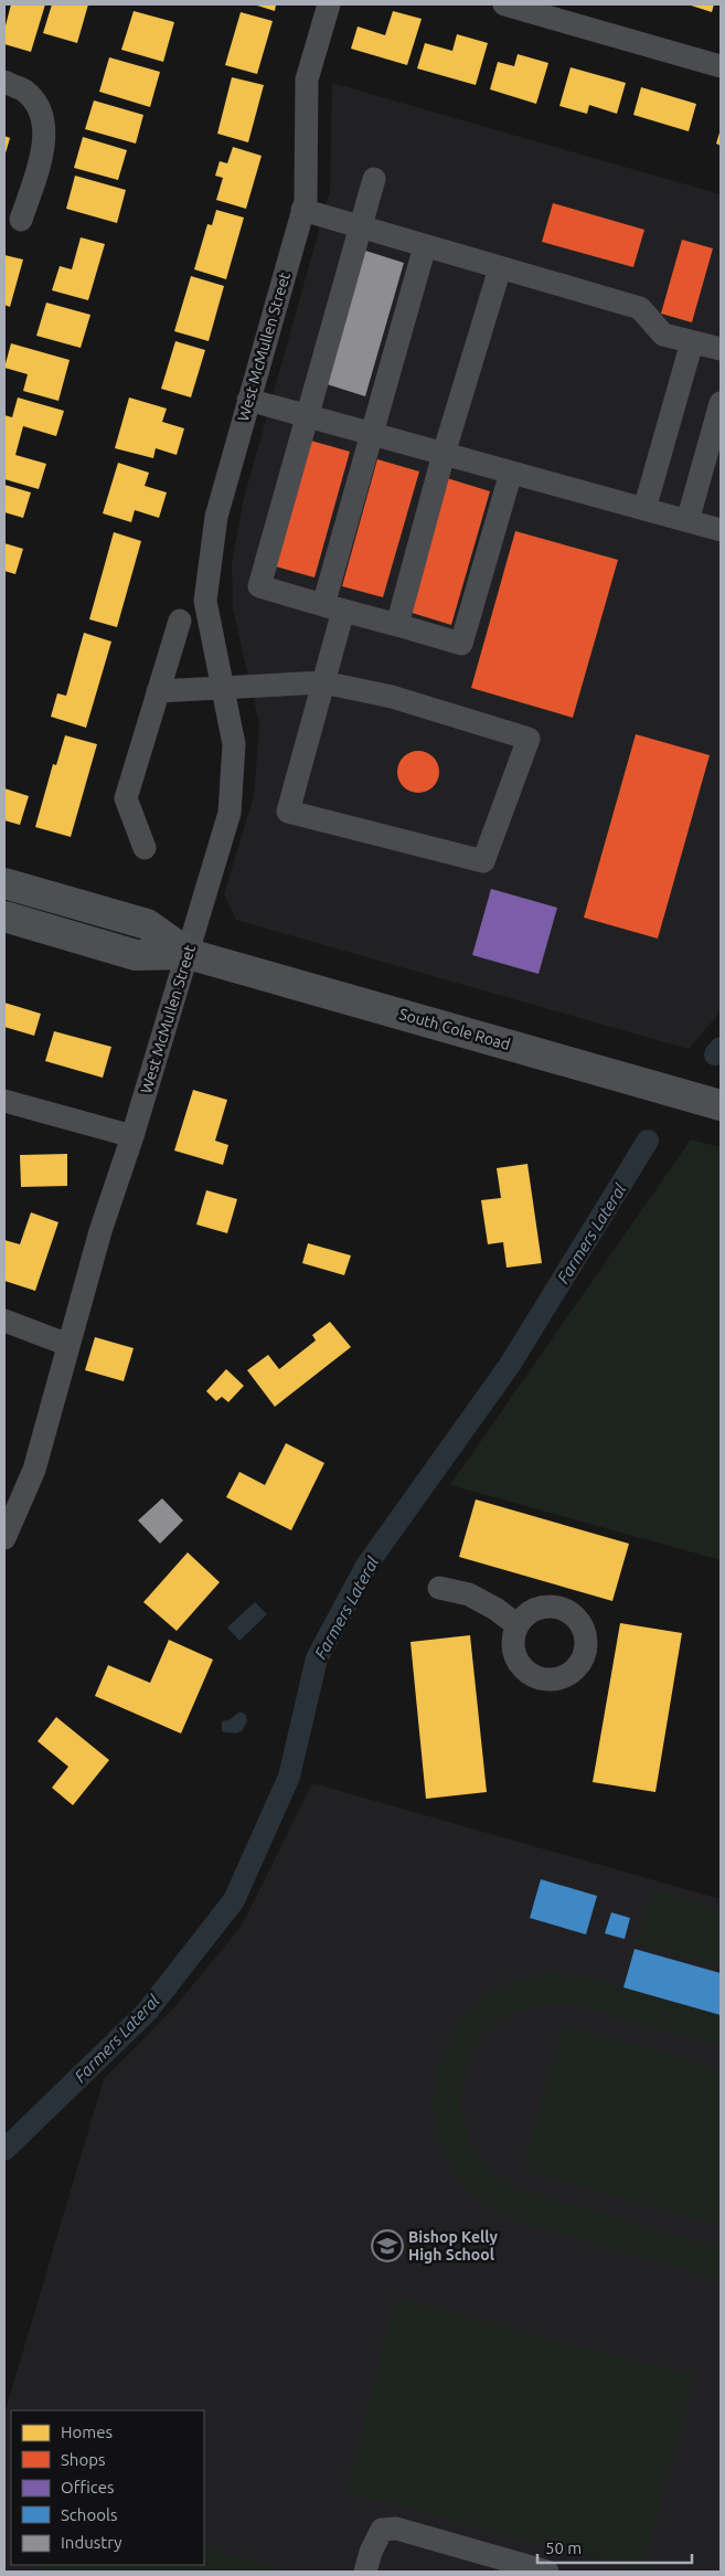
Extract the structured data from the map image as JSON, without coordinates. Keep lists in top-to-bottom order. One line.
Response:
{"streets":{"main road":["South Cole Road"],"street":["West McMullen Street"]},"crossings":[["West McMullen Street","South Cole Road"]],"water":["Farmers Lateral"],"places":{"school or university":["Bishop Kelly High School"]},"legend":["Homes","Shops","Offices","Schools","Industry"],"scale_bar":"50 m"}
